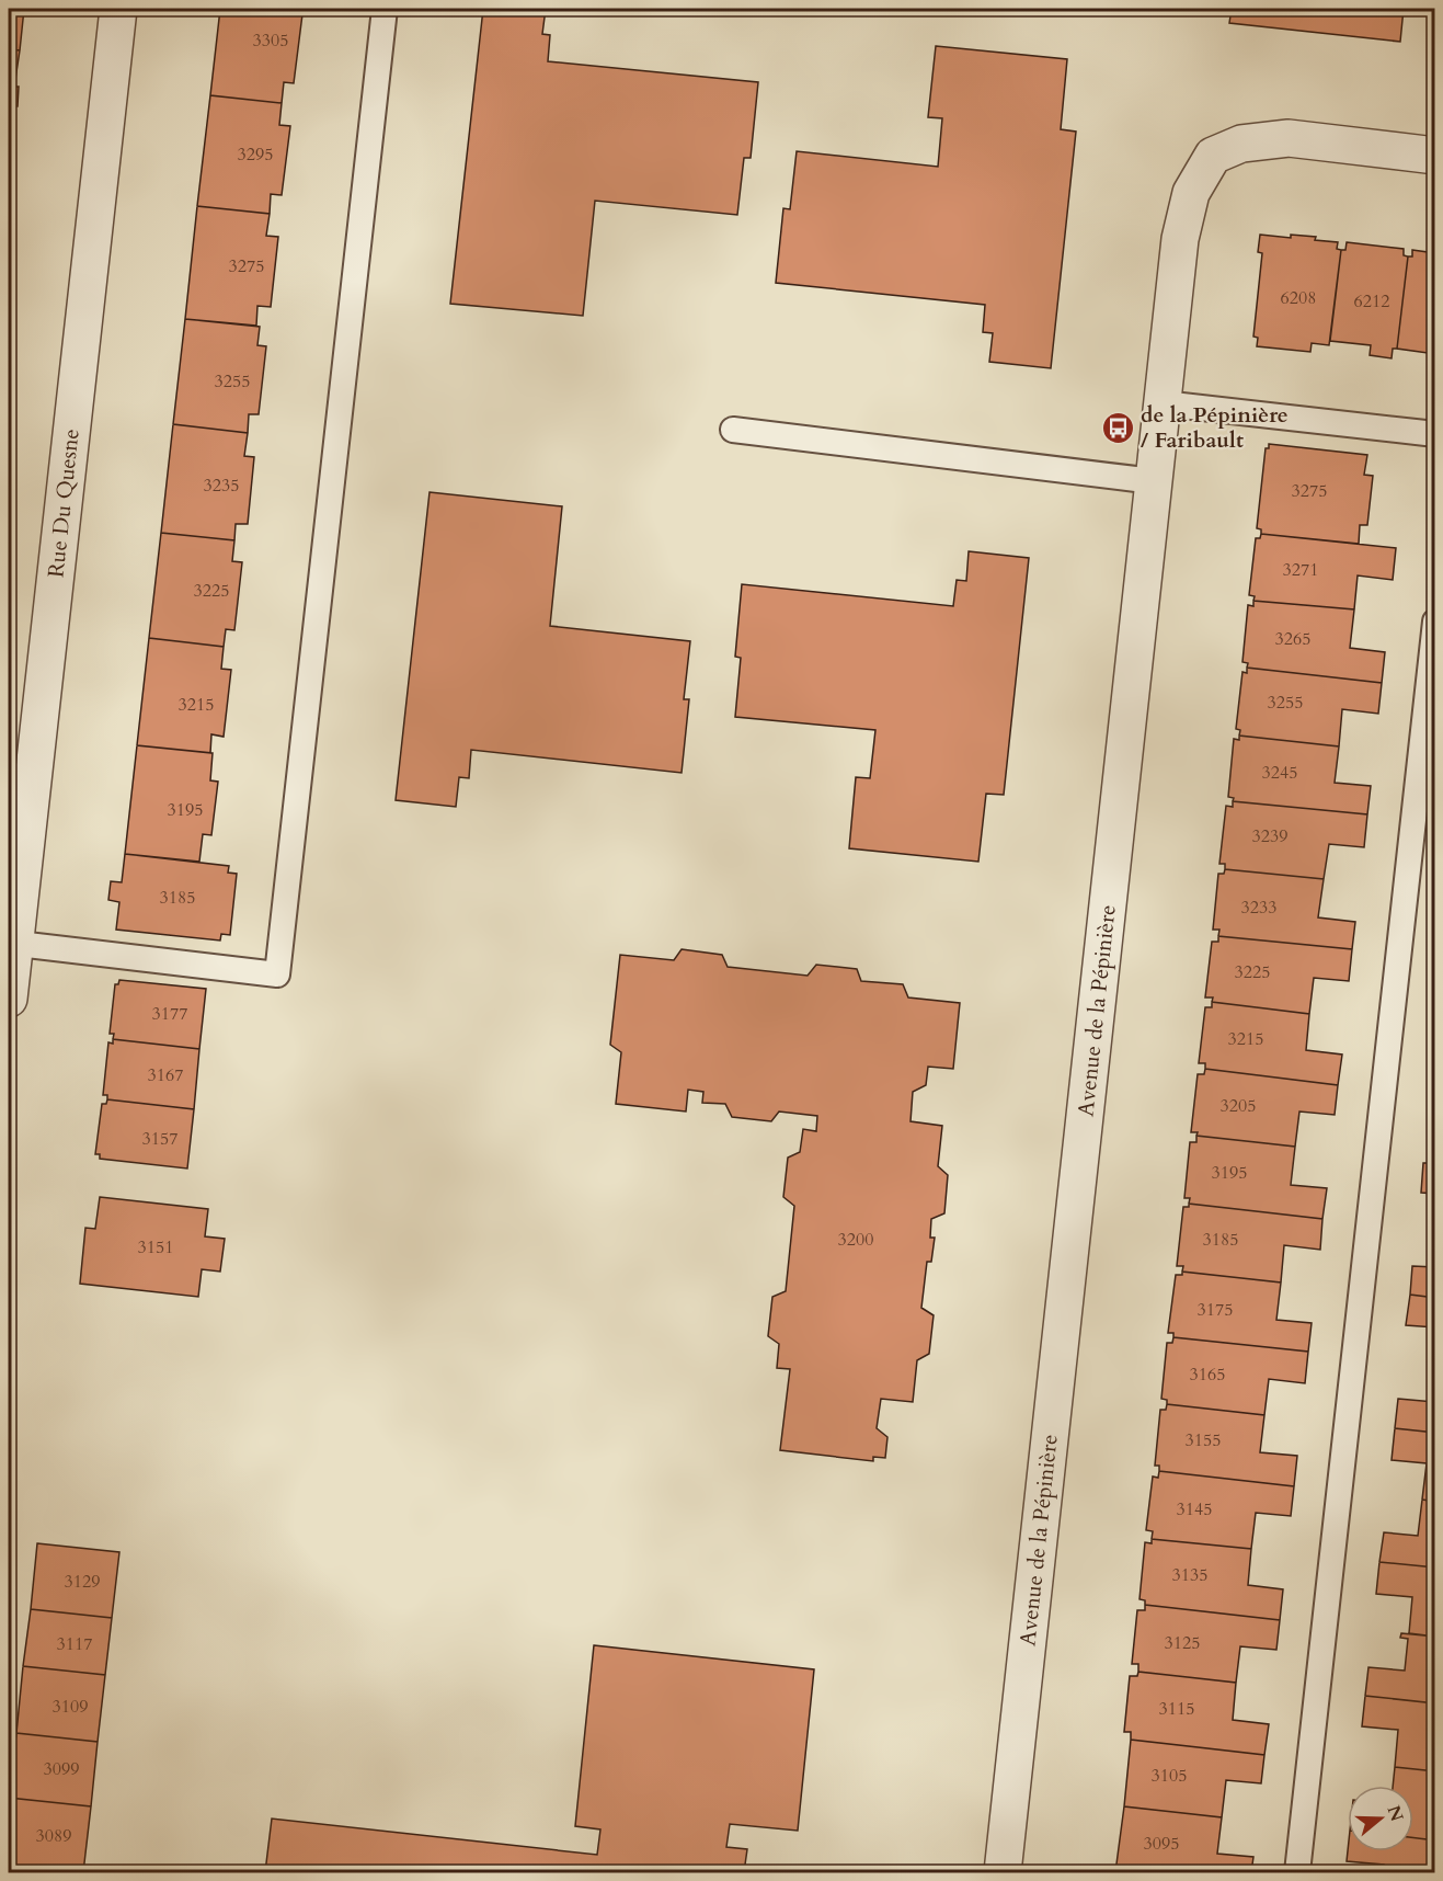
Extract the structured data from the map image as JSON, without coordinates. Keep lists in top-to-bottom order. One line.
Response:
{"streets":{"street":["Rue Du Quesne","Avenue de la Pépinière"]},"places":{"bus stop":["de la Pépinière / Faribault"]},"house_numbers":["3305","3295","3275","6208","6212","3255","3235","3275","3271","3225","3265","3255","3215","3245","3195","3239","3185","3233","3225","3177","3215","3167","3205","3157","3195","3200","3185","3151","3175","3165","3155","3145","3135","3129","3125","3117","3109","3115","3099","3105","3089","3095"],"north":"right"}
